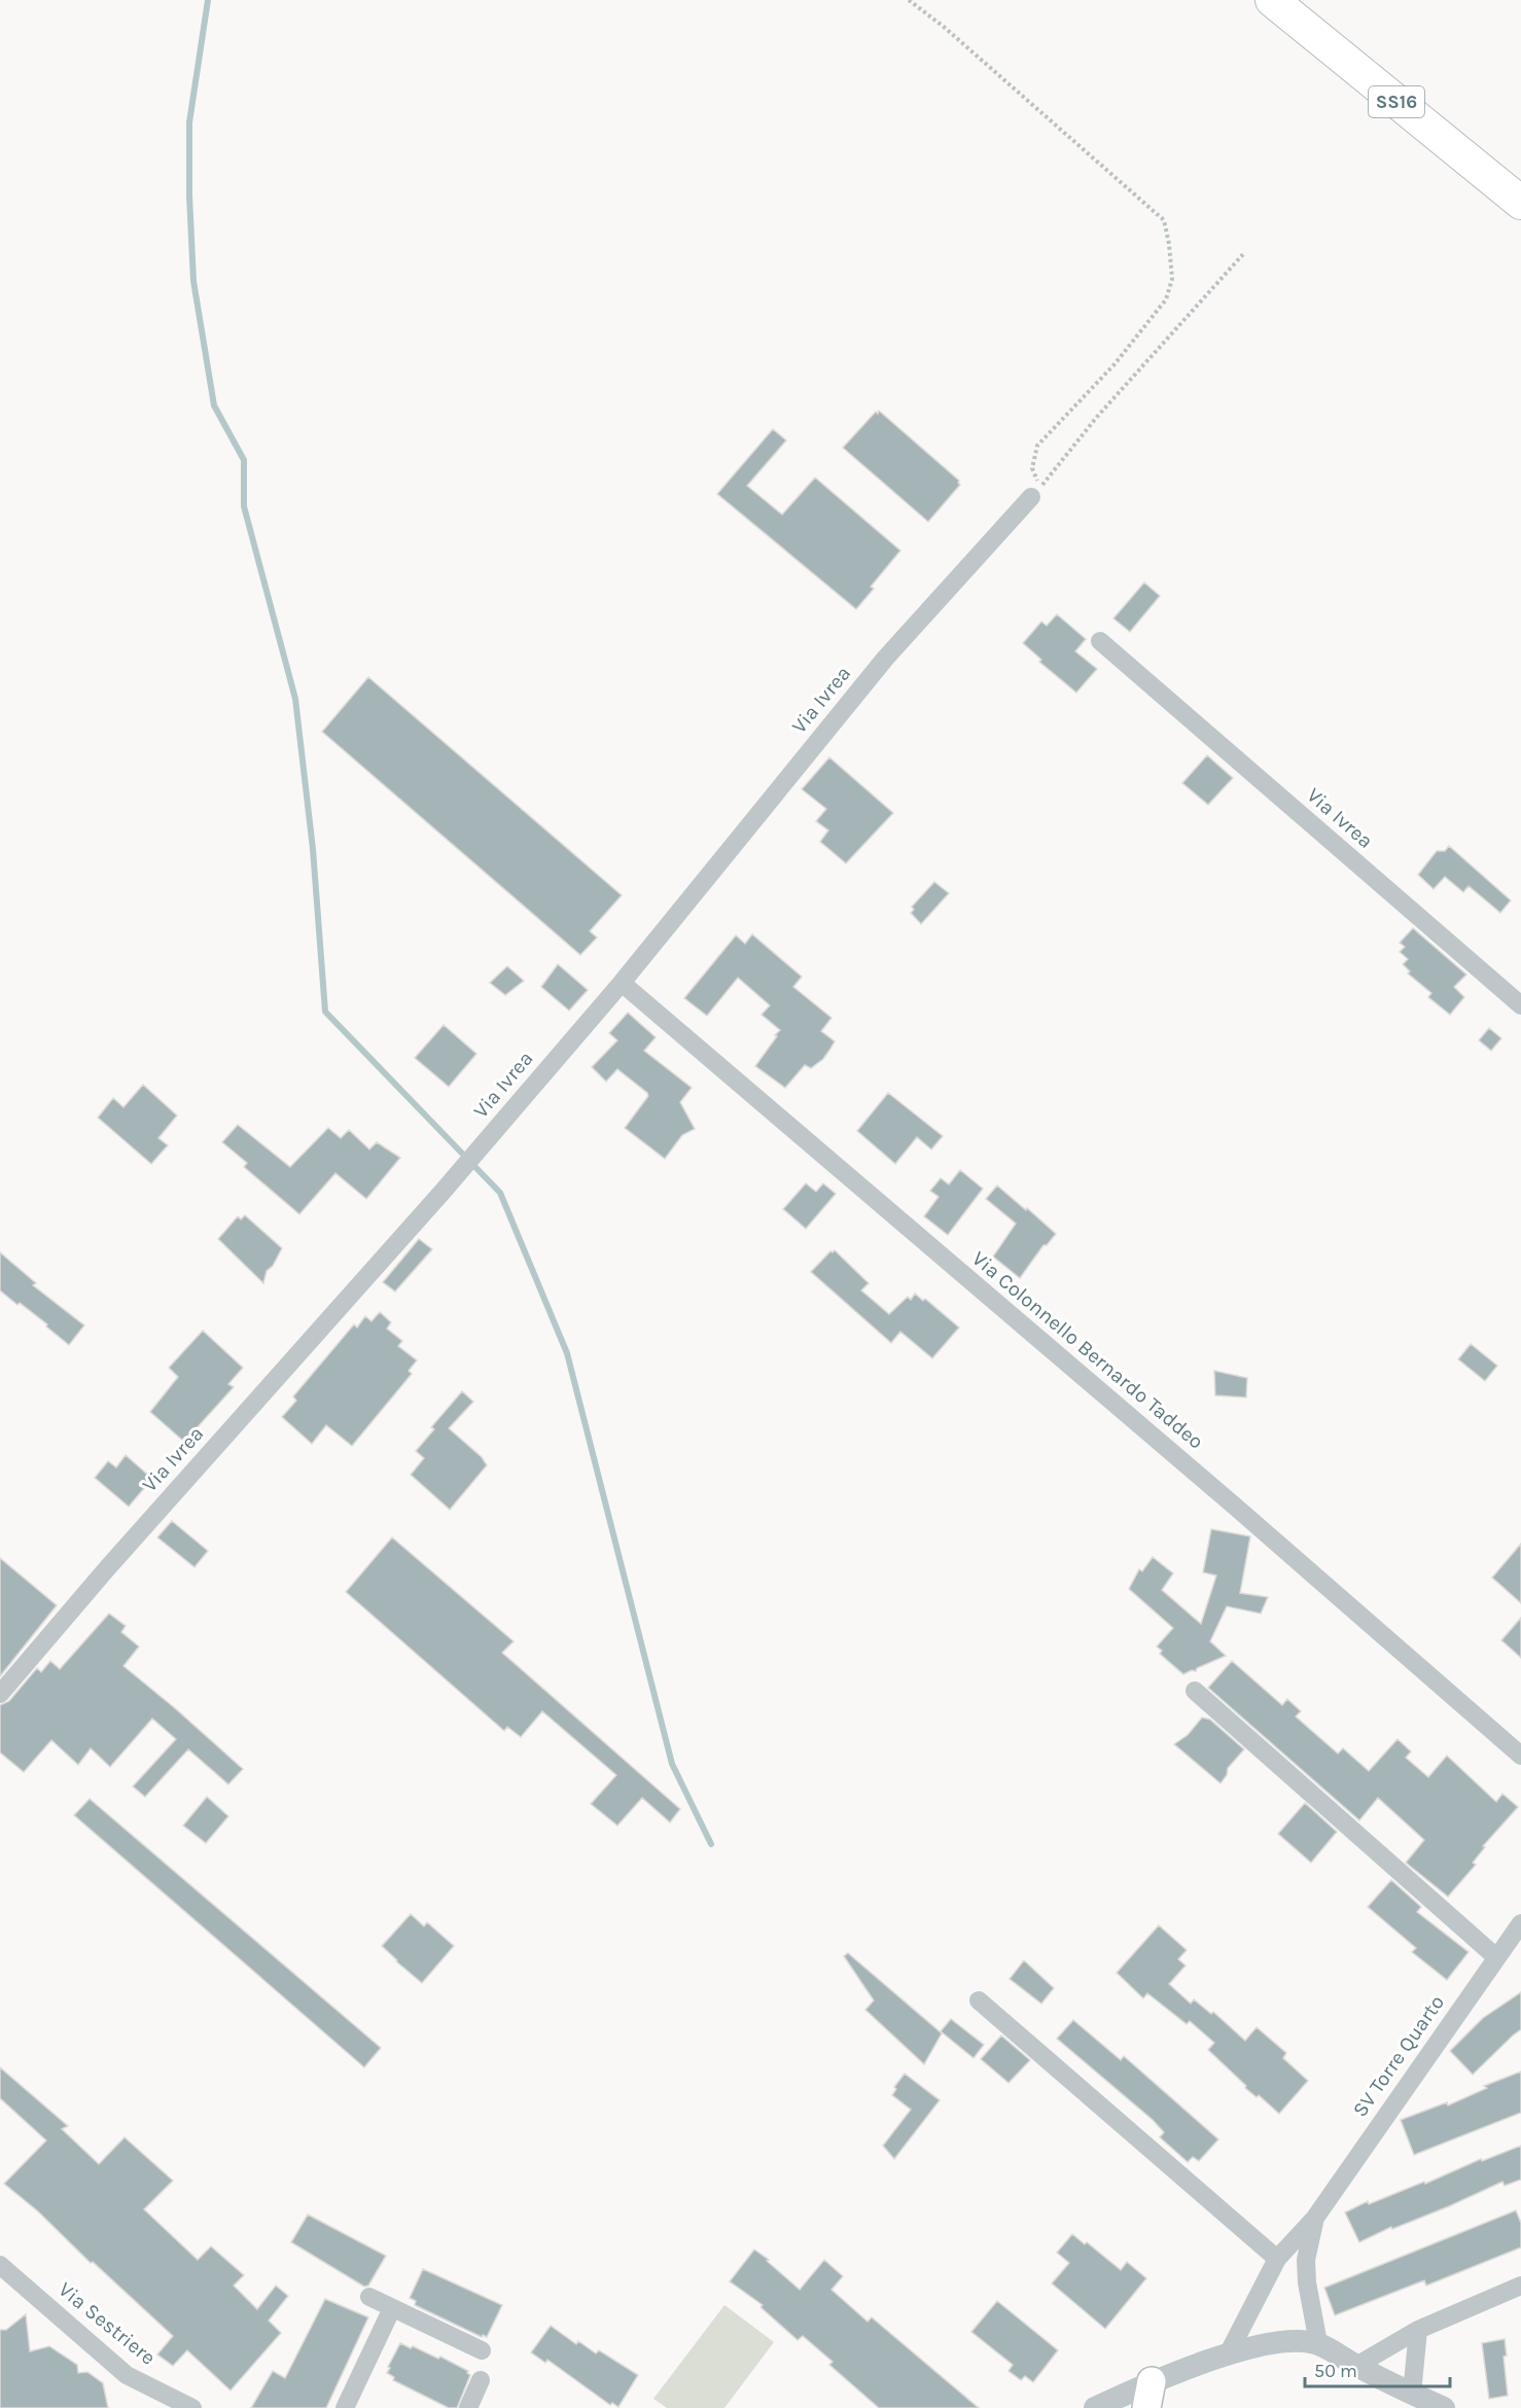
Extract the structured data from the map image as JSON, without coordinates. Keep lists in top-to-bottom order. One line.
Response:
{"streets":{"highway":["SS16"],"street":["Via Ivrea","Via Colonnello Bernardo Taddeo","SV Torre Quarto","Via Sestriere"]},"crossings":[["Via Ivrea","Via Colonnello Bernardo Taddeo"]],"scale_bar":"50 m"}
